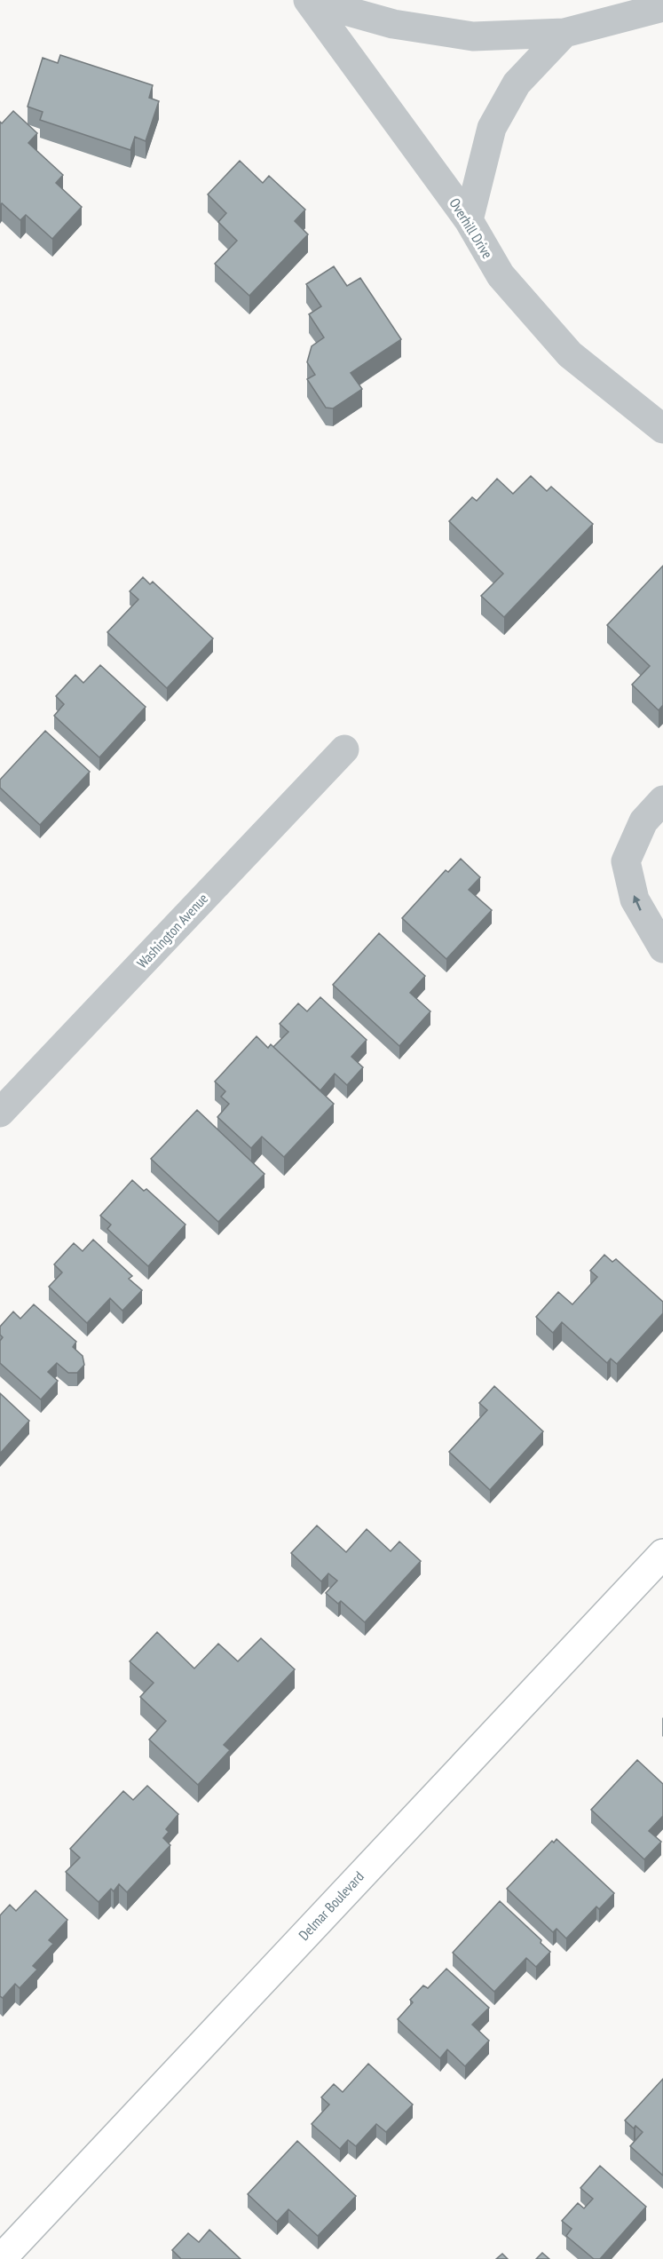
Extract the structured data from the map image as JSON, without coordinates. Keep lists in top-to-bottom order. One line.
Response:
{"streets":{"main road":["Delmar Boulevard"],"street":["Overhill Drive","Washington Avenue"]}}
